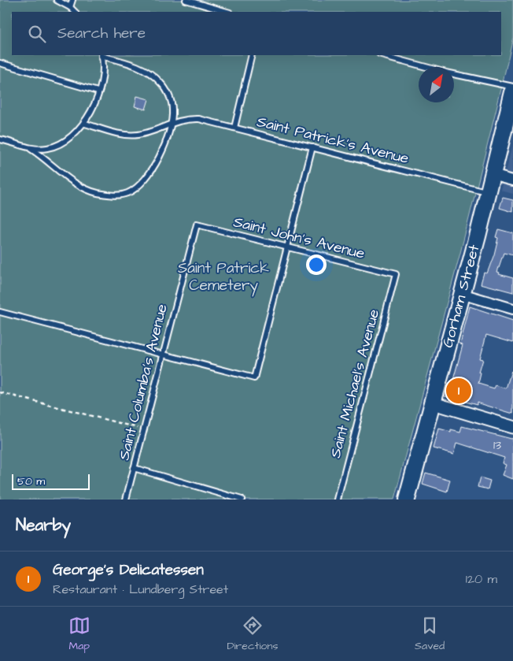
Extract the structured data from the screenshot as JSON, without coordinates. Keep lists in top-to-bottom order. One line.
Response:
{"streets":{"main road":["Gorham Street"],"lane":["Saint Patrick's Avenue","Saint John's Avenue","Saint Columba's Avenue","Saint Michael's Avenue"]},"crossings":[["Saint Patrick's Avenue","Gorham Street"],["Saint John's Avenue","Saint Columba's Avenue"],["Saint John's Avenue","Saint Michael's Avenue"]],"parks":["Saint Patrick Cemetery"],"house_numbers":["13"],"scale_bar":"50 m","north":"top right","page":{"search":"Search here","pins":"1","scale":"50 m","heading":"Nearby","list":[{"mark":"1","name":"George's Delicatessen","note":"Restaurant · Lundberg Street","value":"120 m"}],"nav":["Map","Directions","Saved"]}}
